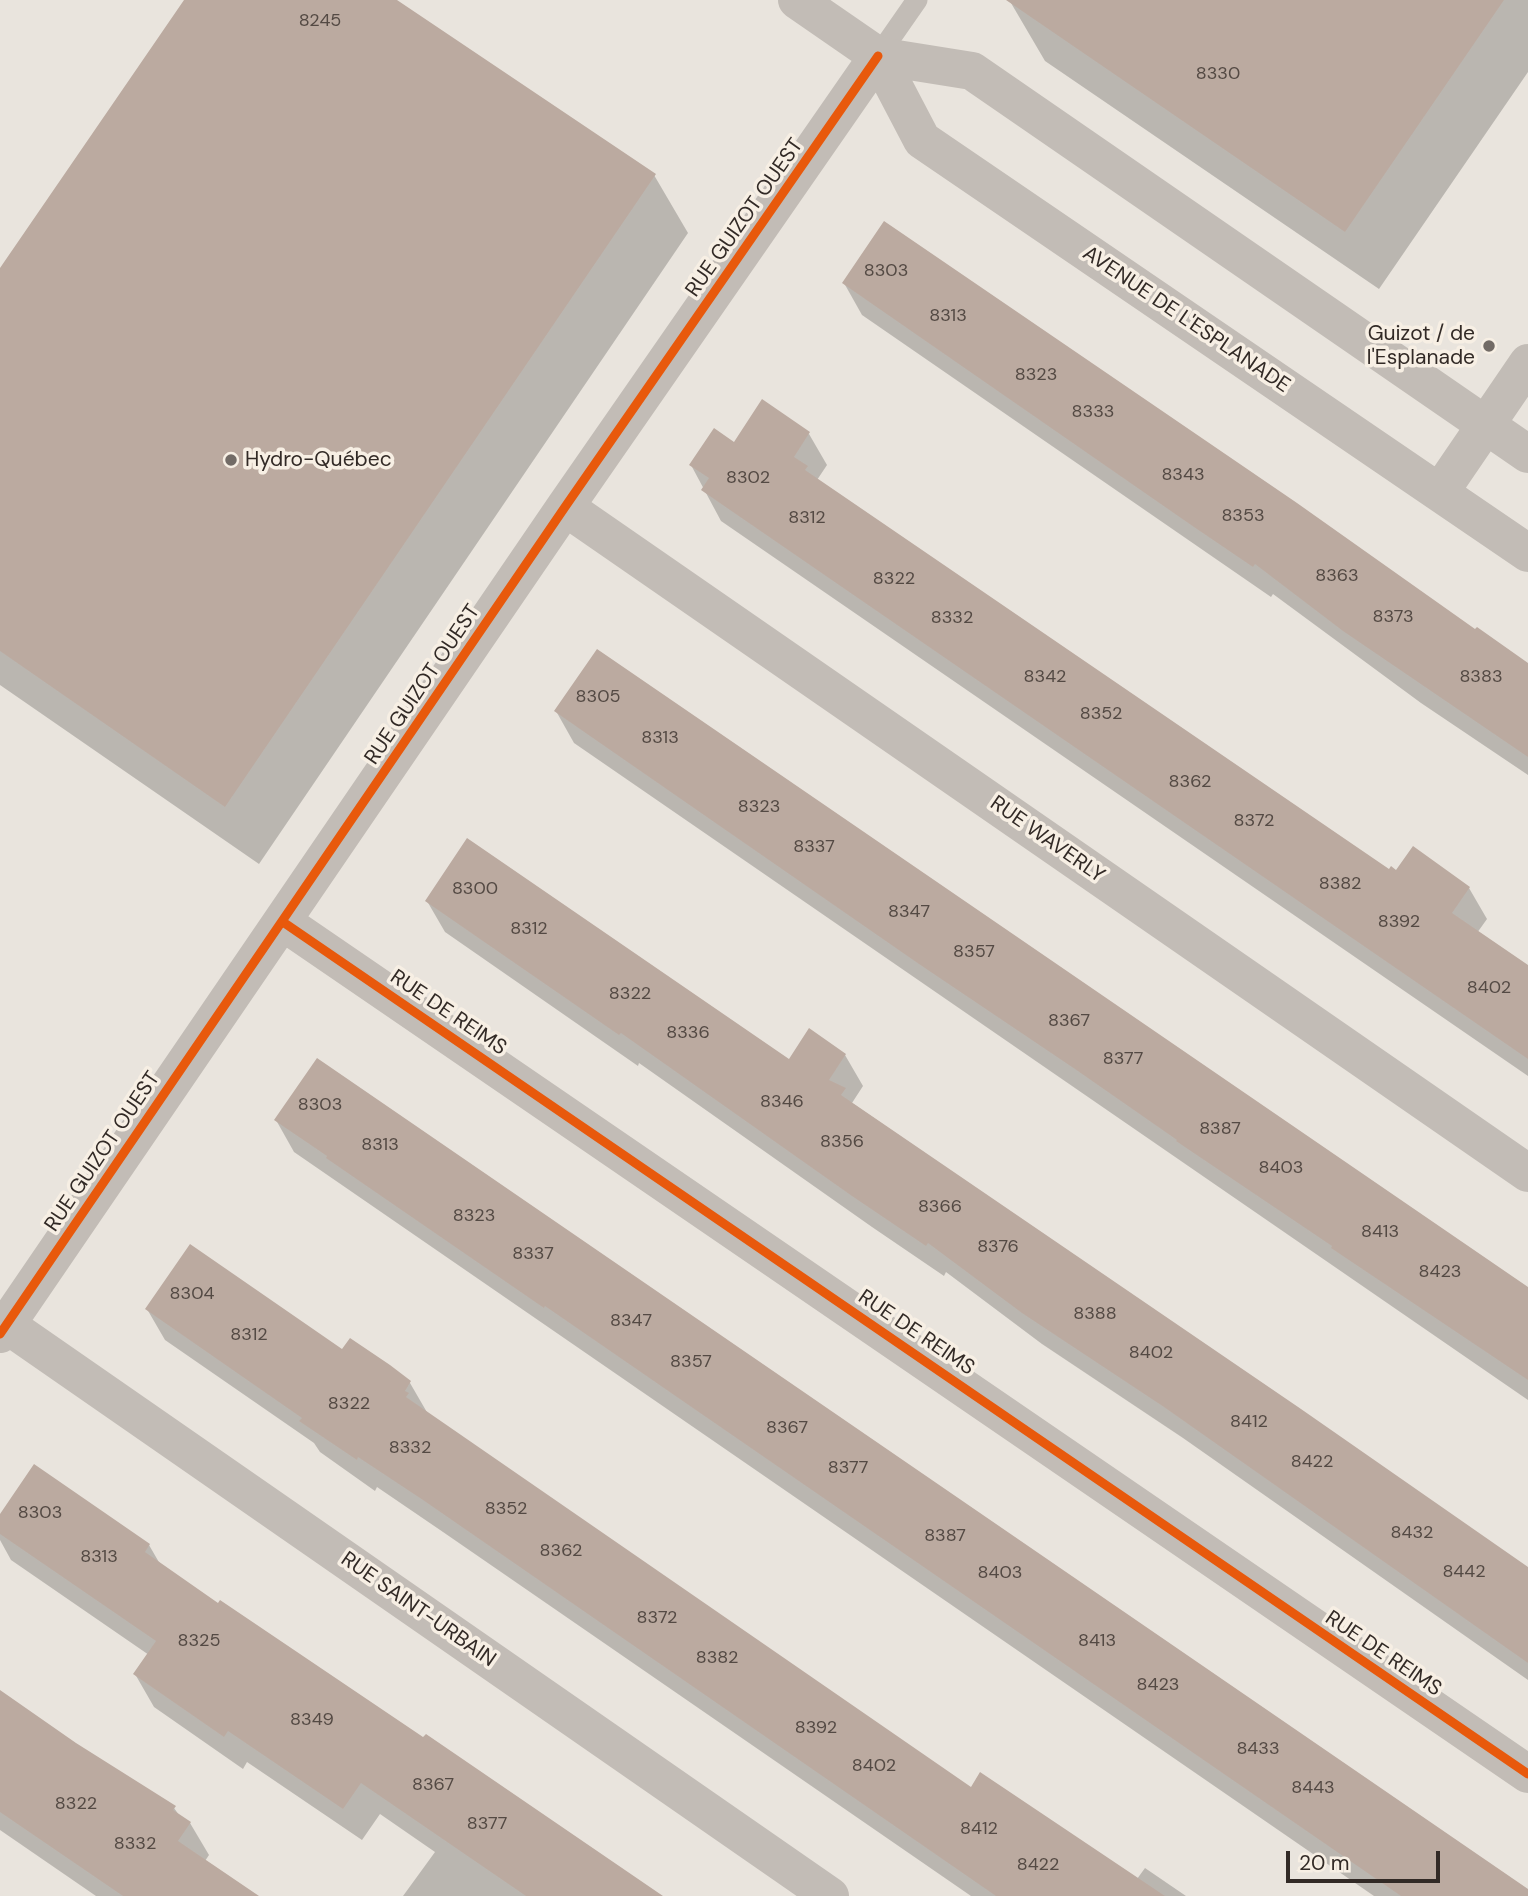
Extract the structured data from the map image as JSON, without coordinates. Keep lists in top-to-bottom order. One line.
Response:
{"streets":{"street":["RUE GUIZOT OUEST","AVENUE DE L'ESPLANADE","RUE WAVERLY","RUE DE REIMS","RUE SAINT-URBAIN"]},"crossings":[["RUE GUIZOT OUEST","AVENUE DE L'ESPLANADE"],["RUE GUIZOT OUEST","RUE WAVERLY"],["RUE GUIZOT OUEST","RUE DE REIMS"],["RUE GUIZOT OUEST","RUE SAINT-URBAIN"]],"places":["Guizot / de l'Esplanade","Hydro-Québec"],"house_numbers":["8245","8330","8303","8313","8323","8333","8343","8302","8353","8312","8363","8322","8373","8332","8342","8383","8305","8352","8313","8362","8323","8372","8337","8382","8300","8347","8392","8312","8357","8402","8322","8367","8336","8377","8346","8303","8387","8356","8313","8403","8366","8323","8413","8376","8337","8423","8304","8388","8347","8312","8402","8357","8322","8412","8367","8332","8422","8377","8352","8303","8432","8387","8362","8313","8442","8403","8372","8325","8413","8382","8423","8349","8392","8433","8402","8367","8443","8322","8377","8412","8332","8422"],"scale_bar":"20 m"}
